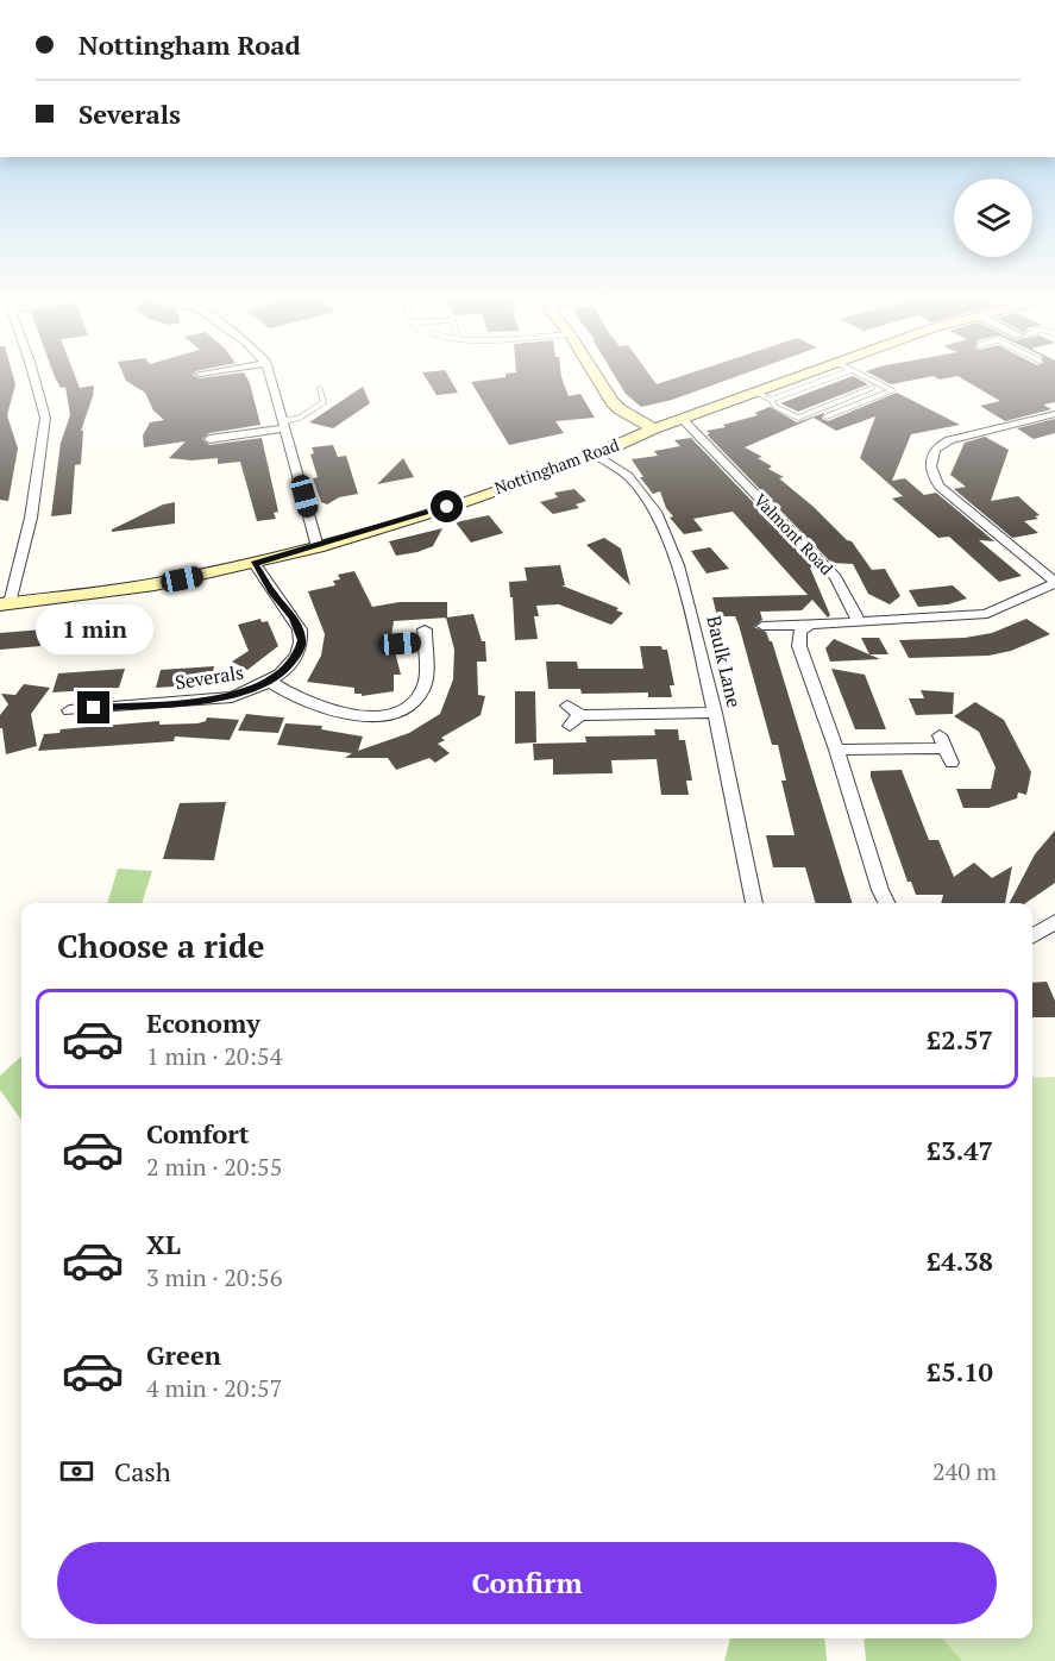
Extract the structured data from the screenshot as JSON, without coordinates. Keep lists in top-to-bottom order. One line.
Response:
{"streets":{"main road":["Nottingham Road"],"street":["Valmont Road","Baulk Lane","Severals"]},"crossings":[["Nottingham Road","Valmont Road"],["Nottingham Road","Baulk Lane"],["Nottingham Road","Severals"]],"page":{"banner":["Nottingham Road","Severals"],"bubble":"1 min","heading":"Choose a ride","list":[{"name":"Economy","note":"1 min · 20:54","value":"£2.57"},{"name":"Comfort","note":"2 min · 20:55","value":"£3.47"},{"name":"XL","note":"3 min · 20:56","value":"£4.38"},{"name":"Green","note":"4 min · 20:57","value":"£5.10"}],"pay":["Cash","240 m"],"buttons":"Confirm"}}
